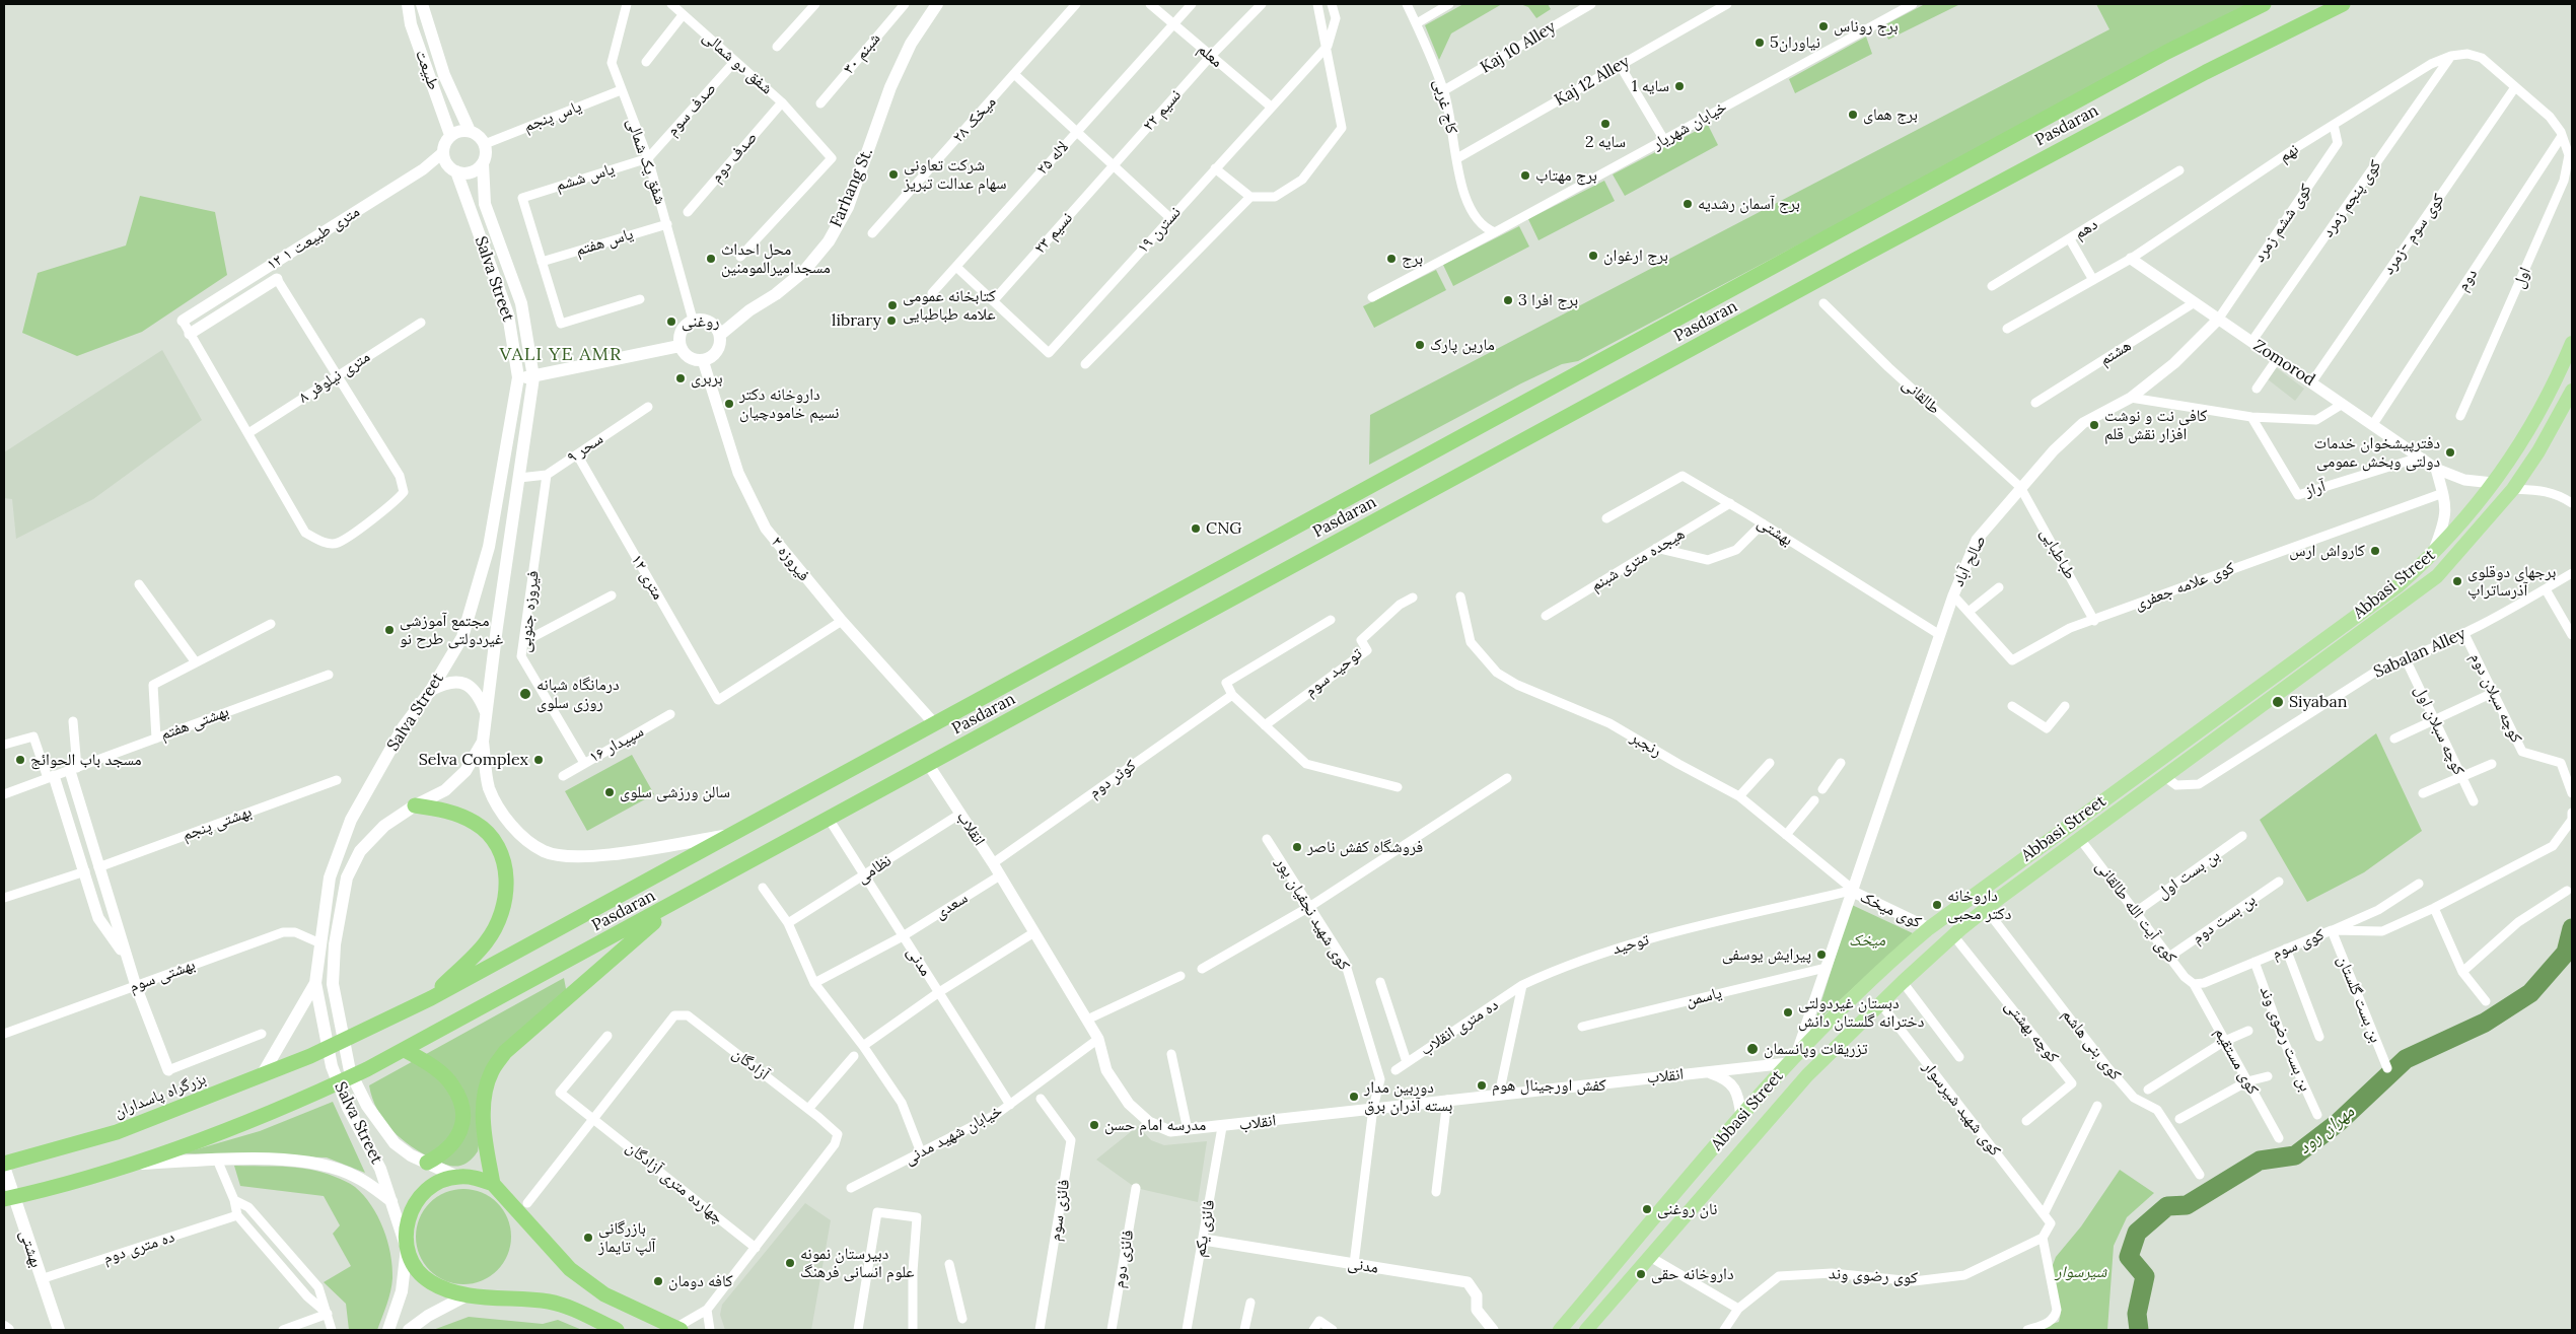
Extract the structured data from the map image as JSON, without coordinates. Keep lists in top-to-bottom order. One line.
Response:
{"streets":{"highway":["Pasdaran","بزرگراه پاسداران"],"main road":["طبیعت","Farhang St.","Salva Street","بهشتی","Abbasi Street"],"street":["Kaj 10 Alley","شبنم ۳۰","معلم","شفق دو شمالی","Kaj 12 Alley","کاج غربی","صدف سوم","نسیم ۲۲","یاس پنجم","میخک ۲۸","خیابان شهریار","نهم","صدف دوم","لاله ۲۵","شفق یک شمالی","یاس ششم","کوی پنجم زمرد","کوی ششم زمرد","دهم","نسترن ۱۹","نسیم ۲۳","کوی سوم -زمرد","۱۲ متری طبیعت ۱","یاس هفتم","اول","دوم","هشتم","Zomorod","۸ متری نیلوفر","طالقانی","سحر ۹","آراز","طباطبایی","فیروزه ٢","هیجده متری شبنم","صالح آباد","۱۲ متری","کوی علامه جعفری","فیروزه جنوبی","Sabalan Alley","توحید سوم","کوچه سبلان دوم","بهشتی هفتم","کوچه سبلان اول","سپیدار ۱۶","رنجبر","کوثر دوم","بهشتی پنجم","انقلاب","نظامی","بن بست اول","سعدی","کوی میخک","کوی آیت الله طالقانی","کوی شهید نجفیان پور","بن بست دوم","توحید","کوی سوم","مدنی","بهشتی سوم","یاسمن","بن بست گلستان","ده متری انقلاب","کوچه بهشتی","بن بست رضوی وند","کوی بنی هاشم","کوی مستقیم","آزادگان","کوی شهید شیرسوار","خیابان شهید مدنی","چهارده متری آزادگان","فائزی سوم","فائزی یکم","ده متری دوم","فائزی دوم","کوی رضوی وند"]},"crossings":[["Kaj 10 Alley","کاج غربی"],["معلم","نسیم ۲۲"],["معلم","لاله ۲۵"],["معلم","نسترن ۱۹"],["شفق دو شمالی","صدف سوم"],["شفق دو شمالی","صدف دوم"],["طبیعت","یاس پنجم"],["طبیعت","۱۲ متری طبیعت ۱"],["طبیعت","Salva Street"],["Kaj 12 Alley","کاج غربی"],["کاج غربی","خیابان شهریار"],["صدف سوم","شفق یک شمالی"],["صدف سوم","یاس ششم"],["نسیم ۲۲","نسیم ۲۳"],["یاس پنجم","شفق یک شمالی"],["یاس پنجم","۱۲ متری طبیعت ۱"],["یاس پنجم","Salva Street"],["Pasdaran","فیروزه ٢"],["Pasdaran","انقلاب"],["Pasdaran","مدنی"],["Pasdaran","بزرگراه پاسداران"],["نهم","کوی پنجم زمرد"],["نهم","کوی ششم زمرد"],["نهم","کوی سوم -زمرد"],["نهم","اول"],["نهم","دوم"],["نهم","Zomorod"],["شفق یک شمالی","یاس ششم"],["شفق یک شمالی","Farhang St."],["شفق یک شمالی","یاس هفتم"],["شفق یک شمالی","فیروزه ٢"],["یاس ششم","یاس هفتم"],["Farhang St.","فیروزه ٢"],["کوی پنجم زمرد","Zomorod"],["کوی ششم زمرد","Zomorod"],["کوی ششم زمرد","صالح آباد"],["نسترن ۱۹","نسیم ۲۳"],["کوی سوم -زمرد","Zomorod"],["۱۲ متری طبیعت ۱","Salva Street"],["اول","دوم"],["Salva Street","سحر ۹"],["Salva Street","بهشتی سوم"],["دوم","Zomorod"],["هشتم","Zomorod"],["Zomorod","آراز"],["Zomorod","صالح آباد"],["Zomorod","Abbasi Street"],["طالقانی","طباطبایی"],["طالقانی","صالح آباد"],["سحر ۹","۱۲ متری"],["سحر ۹","فیروزه جنوبی"],["بهشتی","هیجده متری شبنم"],["بهشتی","صالح آباد"],["بهشتی","بزرگراه پاسداران"],["بهشتی","ده متری دوم"],["طباطبایی","صالح آباد"],["طباطبایی","کوی علامه جعفری"],["فیروزه ٢","۱۲ متری"],["صالح آباد","Abbasi Street"],["صالح آباد","کوی علامه جعفری"],["صالح آباد","رنجبر"],["صالح آباد","انقلاب"],["صالح آباد","کوی میخک"],["صالح آباد","توحید"],["صالح آباد","یاسمن"],["Abbasi Street","Sabalan Alley"],["Abbasi Street","انقلاب"],["Abbasi Street","کوی میخک"],["Abbasi Street","کوی آیت الله طالقانی"],["Abbasi Street","کوچه بهشتی"],["Abbasi Street","کوی بنی هاشم"],["Abbasi Street","کوی شهید شیرسوار"],["فیروزه جنوبی","سپیدار ۱۶"],["Sabalan Alley","کوچه سبلان دوم"],["Sabalan Alley","کوچه سبلان اول"],["رنجبر","کوی میخک"],["رنجبر","توحید"],["کوثر دوم","انقلاب"],["انقلاب","نظامی"],["انقلاب","سعدی"],["انقلاب","کوی شهید نجفیان پور"],["انقلاب","خیابان شهید مدنی"],["انقلاب","فائزی یکم"],["نظامی","مدنی"],["بن بست اول","کوی آیت الله طالقانی"],["سعدی","مدنی"],["کوی میخک","توحید"],["کوی آیت الله طالقانی","بن بست دوم"],["کوی آیت الله طالقانی","کوی سوم"],["کوی آیت الله طالقانی","کوی مستقیم"],["کوی شهید نجفیان پور","مدنی"],["توحید","ده متری انقلاب"],["کوی سوم","بن بست گلستان"],["کوی سوم","بن بست رضوی وند"],["کوی سوم","کوی مستقیم"],["مدنی","خیابان شهید مدنی"],["مدنی","فائزی یکم"],["آزادگان","چهارده متری آزادگان"]],"districts":["VALI YE AMR"],"water":["مهران رود"],"parks":["میخک","شیرسوار"],"places":["برج روناس","نیاوران5","سایه 1","برج همای","سایه 2","شرکت تعاونی سهام عدالت تبریز","برج مهتاب","برج آسمان رشدیه","برج ارغوان","محل احداث مسجدامیرالمومنین","برج","برج افرا 3","کتابخانه عمومی علامه طباطبایی","library","روغنی","مارین پارک","بربری","داروخانه دکتر نسیم خامودچیان","کافی نت و نوشت افزار نقش قلم","دفترپیشخوان خدمات دولتی وبخش عمومی","CNG","کارواش ارس","برجهای دوقلوی آذرساتراپ","مجتمع آموزشی غیردولتی طرح نو","درمانگاه شبانه روزی سلوی","Siyaban","مسجد باب الحوائج","Selva Complex","سالن ورزشی سلوی","فروشگاه کفش ناصر","داروخانه دکتر محبی","پیرایش یوسفی","دبستان غیردولتی دخترانه گلستان دانش","تزریقات وپانسمان","کفش اورجینال هوم","دوربین مدار بسته آذران برق","مدرسه امام حسن","نان روغنی","بازرگانی آلپ‌ تایماز","دبیرستان نمونه علوم انسانی فرهنگ","داروخانه حقی","کافه دومان"]}
